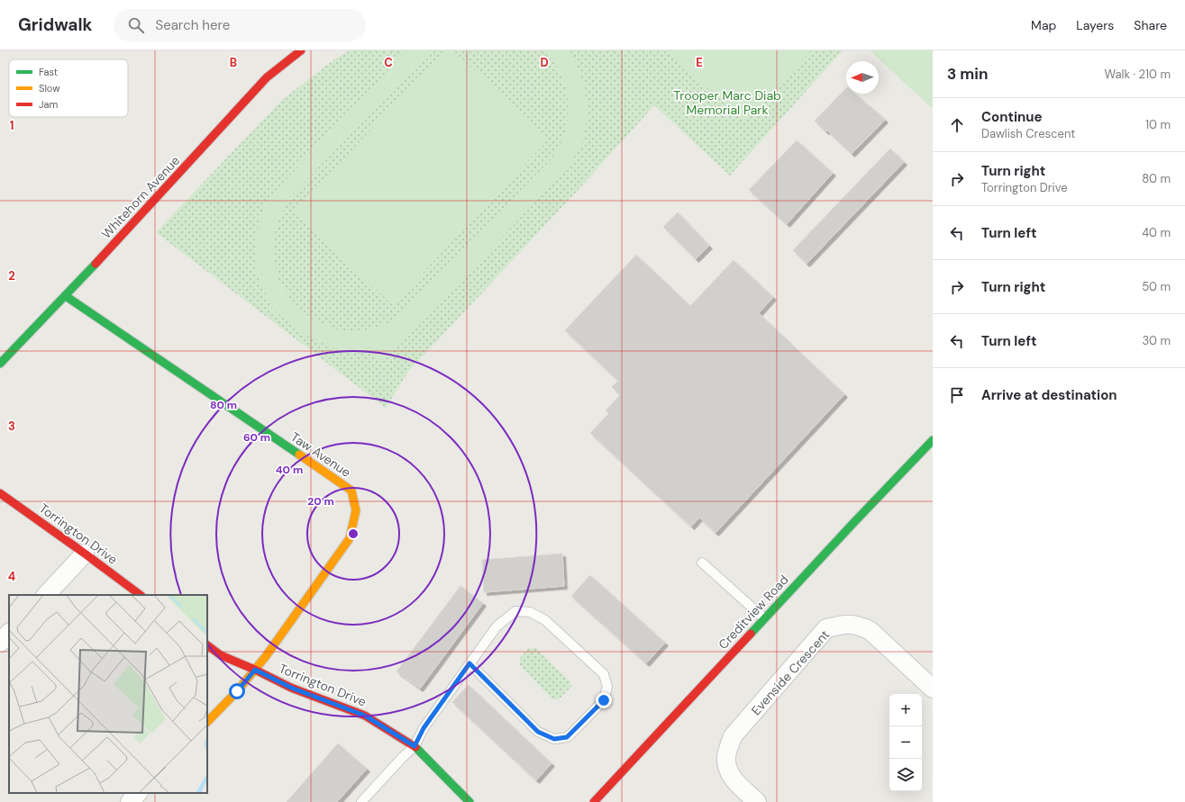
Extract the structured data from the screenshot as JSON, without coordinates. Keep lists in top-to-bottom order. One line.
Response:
{"streets":{"street":["Whitehorn Avenue","Taw Avenue","Torrington Drive","Creditview Road","Evenside Crescent"]},"crossings":[["Whitehorn Avenue","Taw Avenue"],["Taw Avenue","Torrington Drive"]],"parks":["Trooper Marc Diab Memorial Park"],"legend":["Fast","Slow","Jam"],"north":"left","page":{"header":"Gridwalk","search":"Search here","nav":["Map","Layers","Share"],"heading":["3 min","Walk · 210 m"],"list":[["Continue","Dawlish Crescent","10 m"],["Turn right","Torrington Drive","80 m"],["Turn left","40 m"],["Turn right","50 m"],["Turn left","30 m"],"Arrive at destination"],"map_buttons":["+","−"]},"grid":{"columns":["B","C","D","E"],"rows":["1","2","3","4"]},"rings":["80 m","60 m","40 m","20 m"]}
